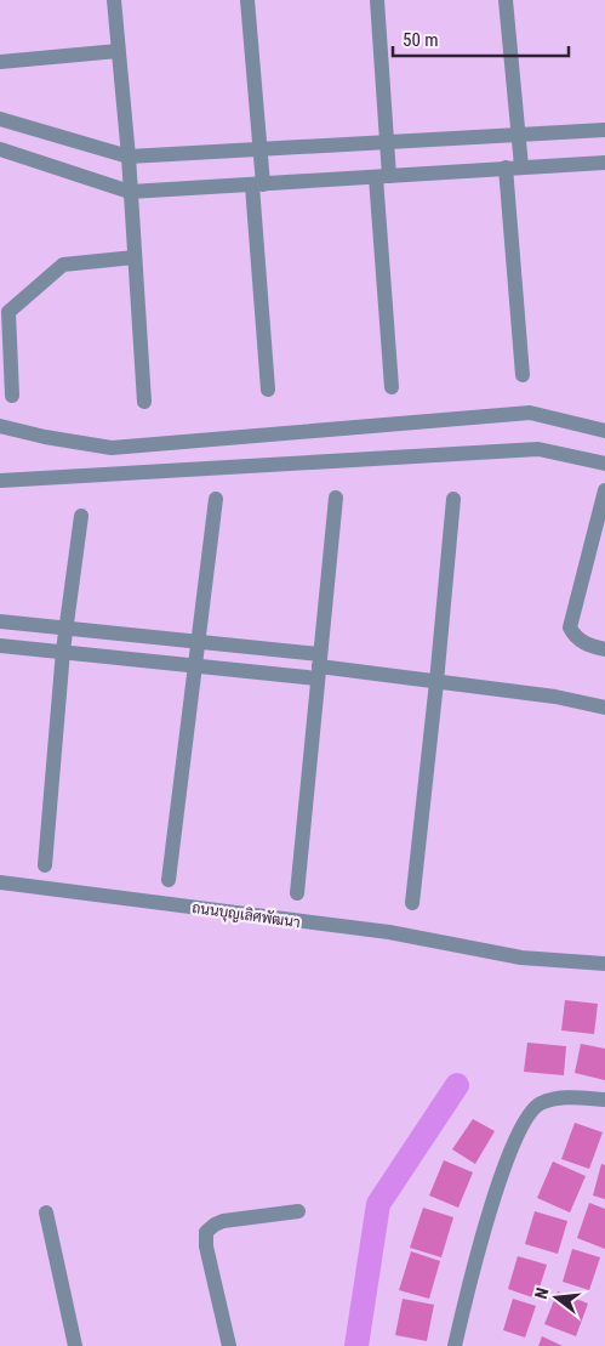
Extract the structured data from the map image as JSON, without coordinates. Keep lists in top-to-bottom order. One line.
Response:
{"streets":{"street":["ถนนบุญเลิศพัฒนา"]},"scale_bar":"50 m","north":"left"}
